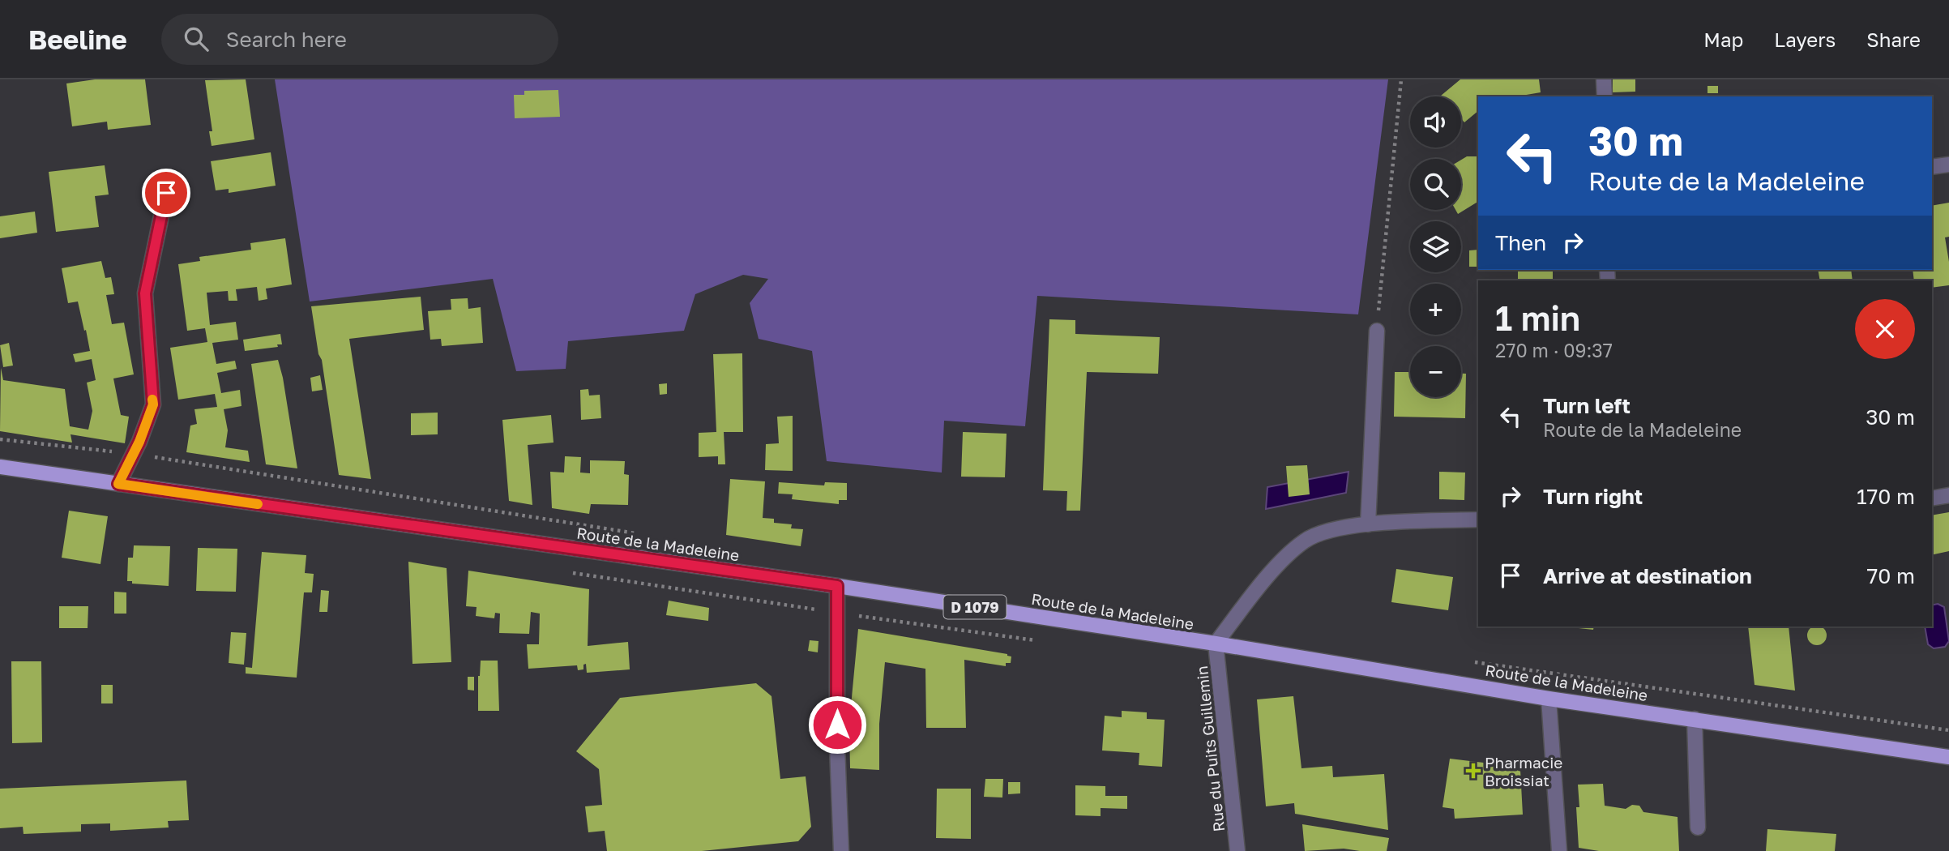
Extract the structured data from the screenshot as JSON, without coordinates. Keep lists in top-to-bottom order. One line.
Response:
{"streets":{"main road":["Route de la Madeleine","D 1079"],"street":["Rue du Puits Guillemin"]},"crossings":[["Route de la Madeleine","Rue du Puits Guillemin"]],"places":{"health":["Pharmacie Broissiat"]},"page":{"header":"Beeline","search":"Search here","nav":["Map","Layers","Share"],"map_buttons":["+","−"],"turn":["30 m","Route de la Madeleine"],"then":"Then","heading":["1 min","270 m · 09:37"],"list":[{"name":"Turn left","note":"Route de la Madeleine","value":"30 m"},{"name":"Turn right","value":"170 m"},{"name":"Arrive at destination","value":"70 m"}]}}
